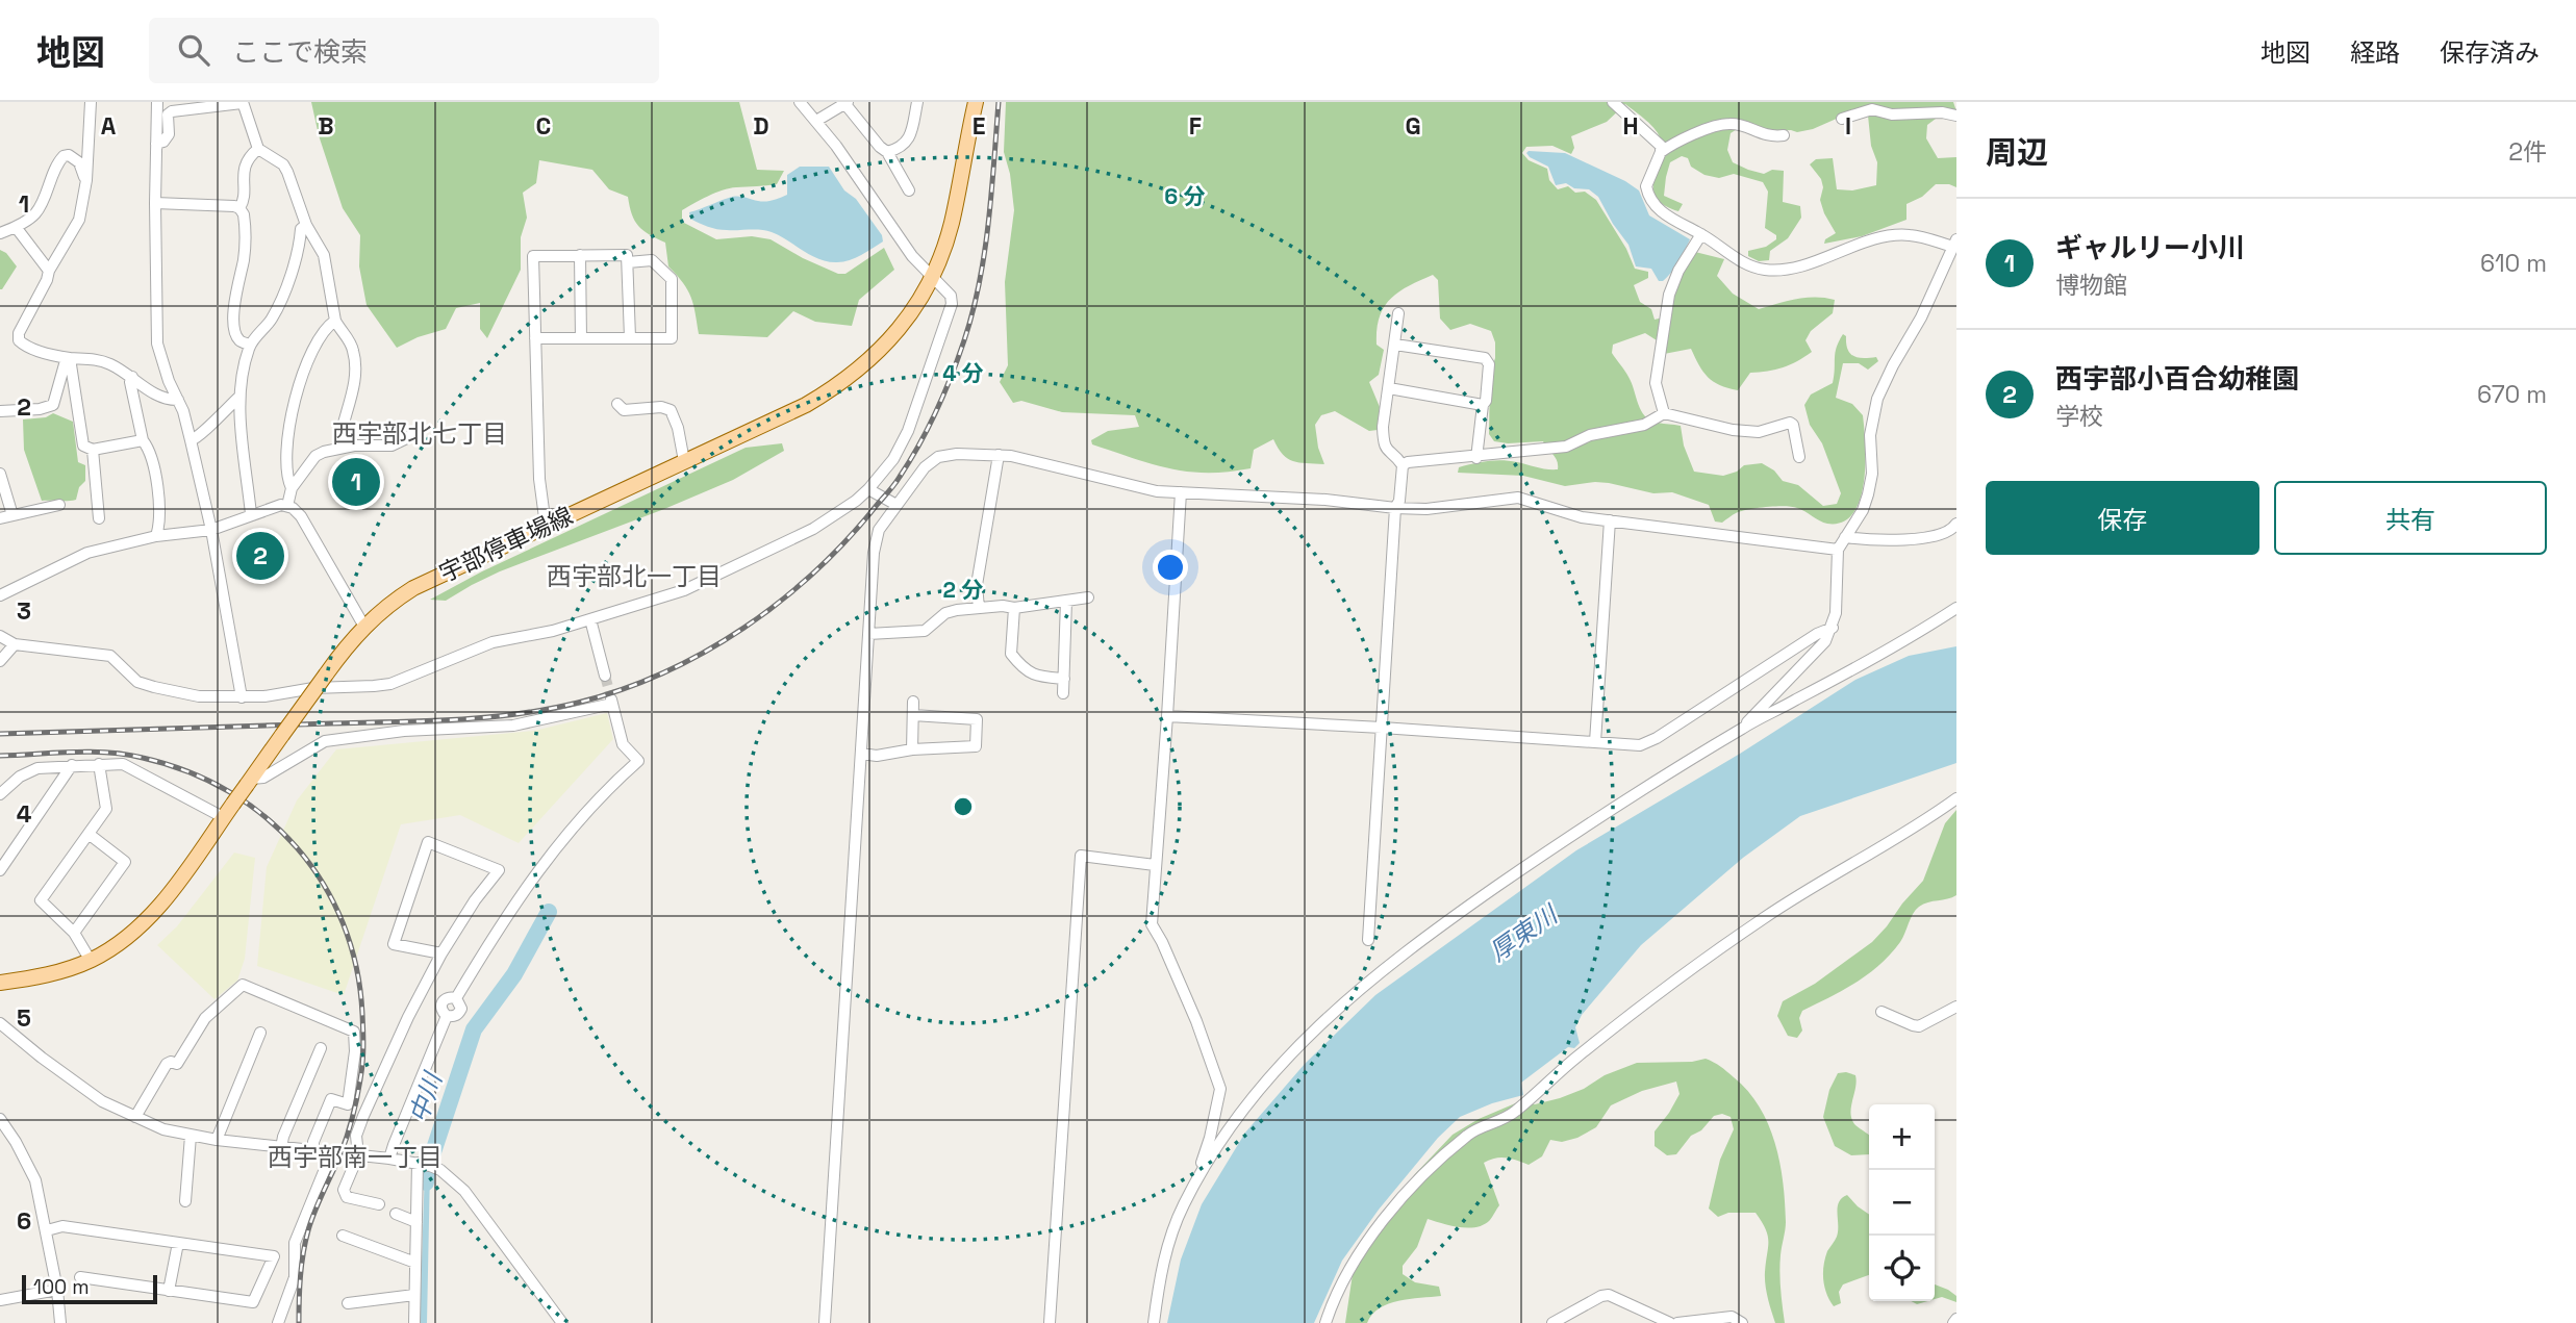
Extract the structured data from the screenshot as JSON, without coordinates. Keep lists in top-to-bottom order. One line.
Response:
{"streets":{"main road":["宇部停車場線"]},"districts":["西宇部北七丁目","西宇部北一丁目","西宇部南一丁目"],"water":["厚東川","中川"],"scale_bar":"100 m","page":{"header":"地図","search":"ここで検索","nav":["地図","経路","保存済み"],"heading":["周辺","2件"],"list":[{"mark":"1","name":"ギャルリー小川","note":"博物館","value":"610 m"},{"mark":"2","name":"西宇部小百合幼稚園","note":"学校","value":"670 m"}],"pins":["1","2"],"buttons":["保存","共有"],"map_buttons":["+","−"],"scale":"100 m"},"grid":{"columns":["A","B","C","D","E","F","G","H","I"],"rows":["1","2","3","4","5","6"]},"rings":["6 分","4 分","2 分"]}
